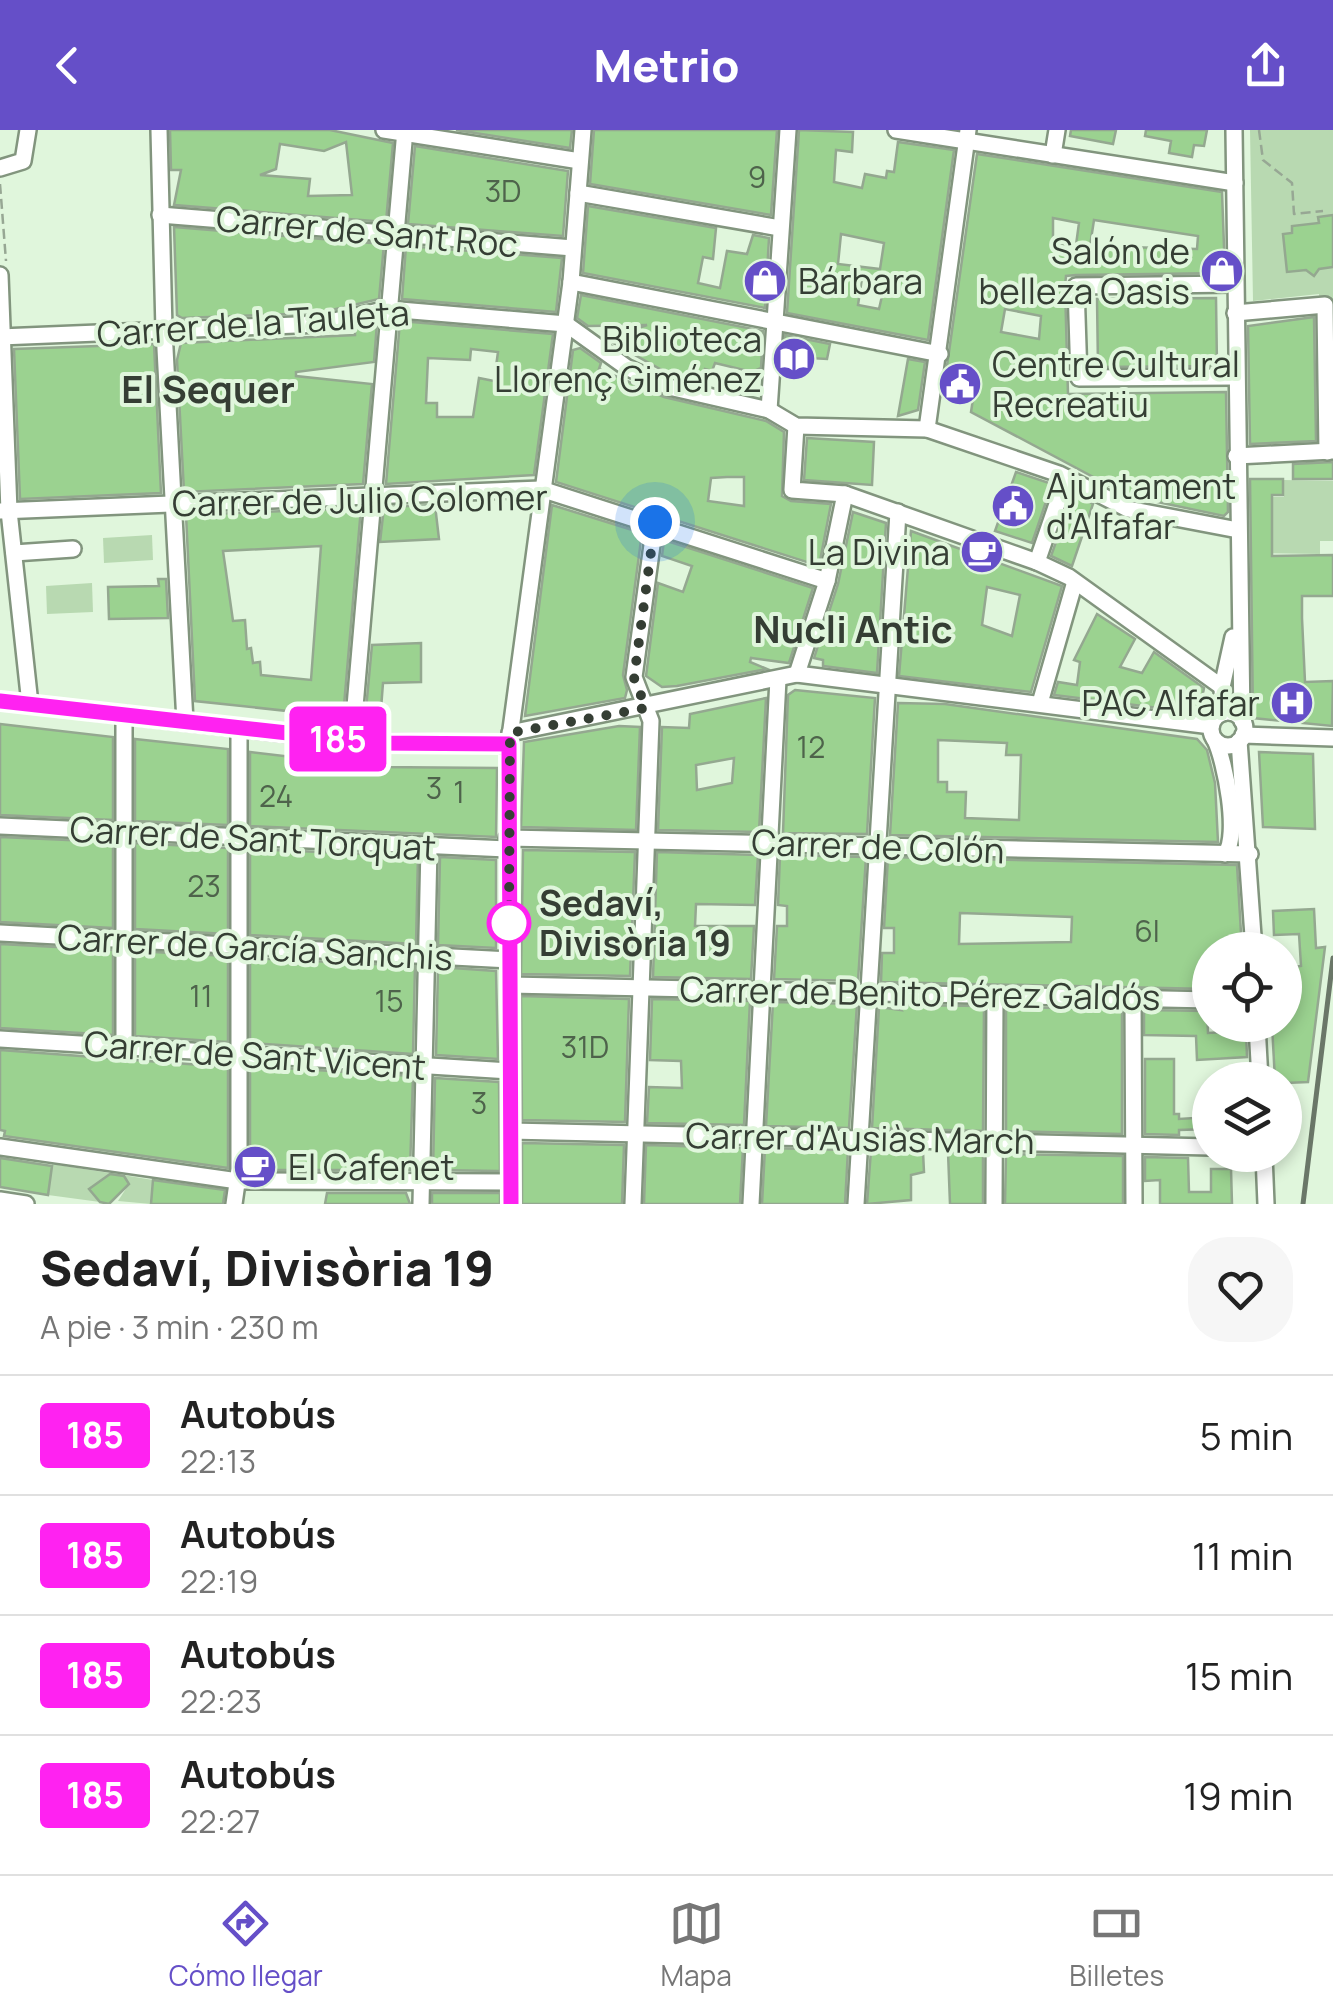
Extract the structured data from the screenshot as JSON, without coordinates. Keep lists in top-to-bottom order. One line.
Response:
{"streets":{"street":["Carrer de Sant Roc","Carrer de la Tauleta","Carrer de Julio Colomer","Carrer de Sant Torquat","Carrer de Colón","Carrer de García Sanchis","Carrer de Benito Pérez Galdós","Carrer de Sant Vicent","Carrer d'Ausiàs March"]},"crossings":[["Carrer de Sant Torquat","Carrer de Colón"]],"districts":["El Sequer","Nucli Antic"],"places":{"shop":["Salón de belleza Oasis","Bárbara"],"library":["Biblioteca Llorenç Giménez"],"public building":["Centre Cultural Recreatiu","Ajuntament d'Alfafar"],"cafe":["La Divina","El Cafenet"],"hospital":["PAC Alfafar"],"other":["Sedaví, Divisòria 19"]},"lines":["bus line 185"],"house_numbers":["9","3D","12","3","1","24","23","6I","11","15","31D","3"],"page":{"header":"Metrio","on_map":"185","heading":["Sedaví, Divisòria 19","A pie · 3 min · 230 m"],"list":[{"mark":"185","name":"Autobús","note":"22:13","value":"5 min"},{"mark":"185","name":"Autobús","note":"22:19","value":"11 min"},{"mark":"185","name":"Autobús","note":"22:23","value":"15 min"},{"mark":"185","name":"Autobús","note":"22:27","value":"19 min"}],"tabs":["Cómo llegar","Mapa","Billetes"]}}
